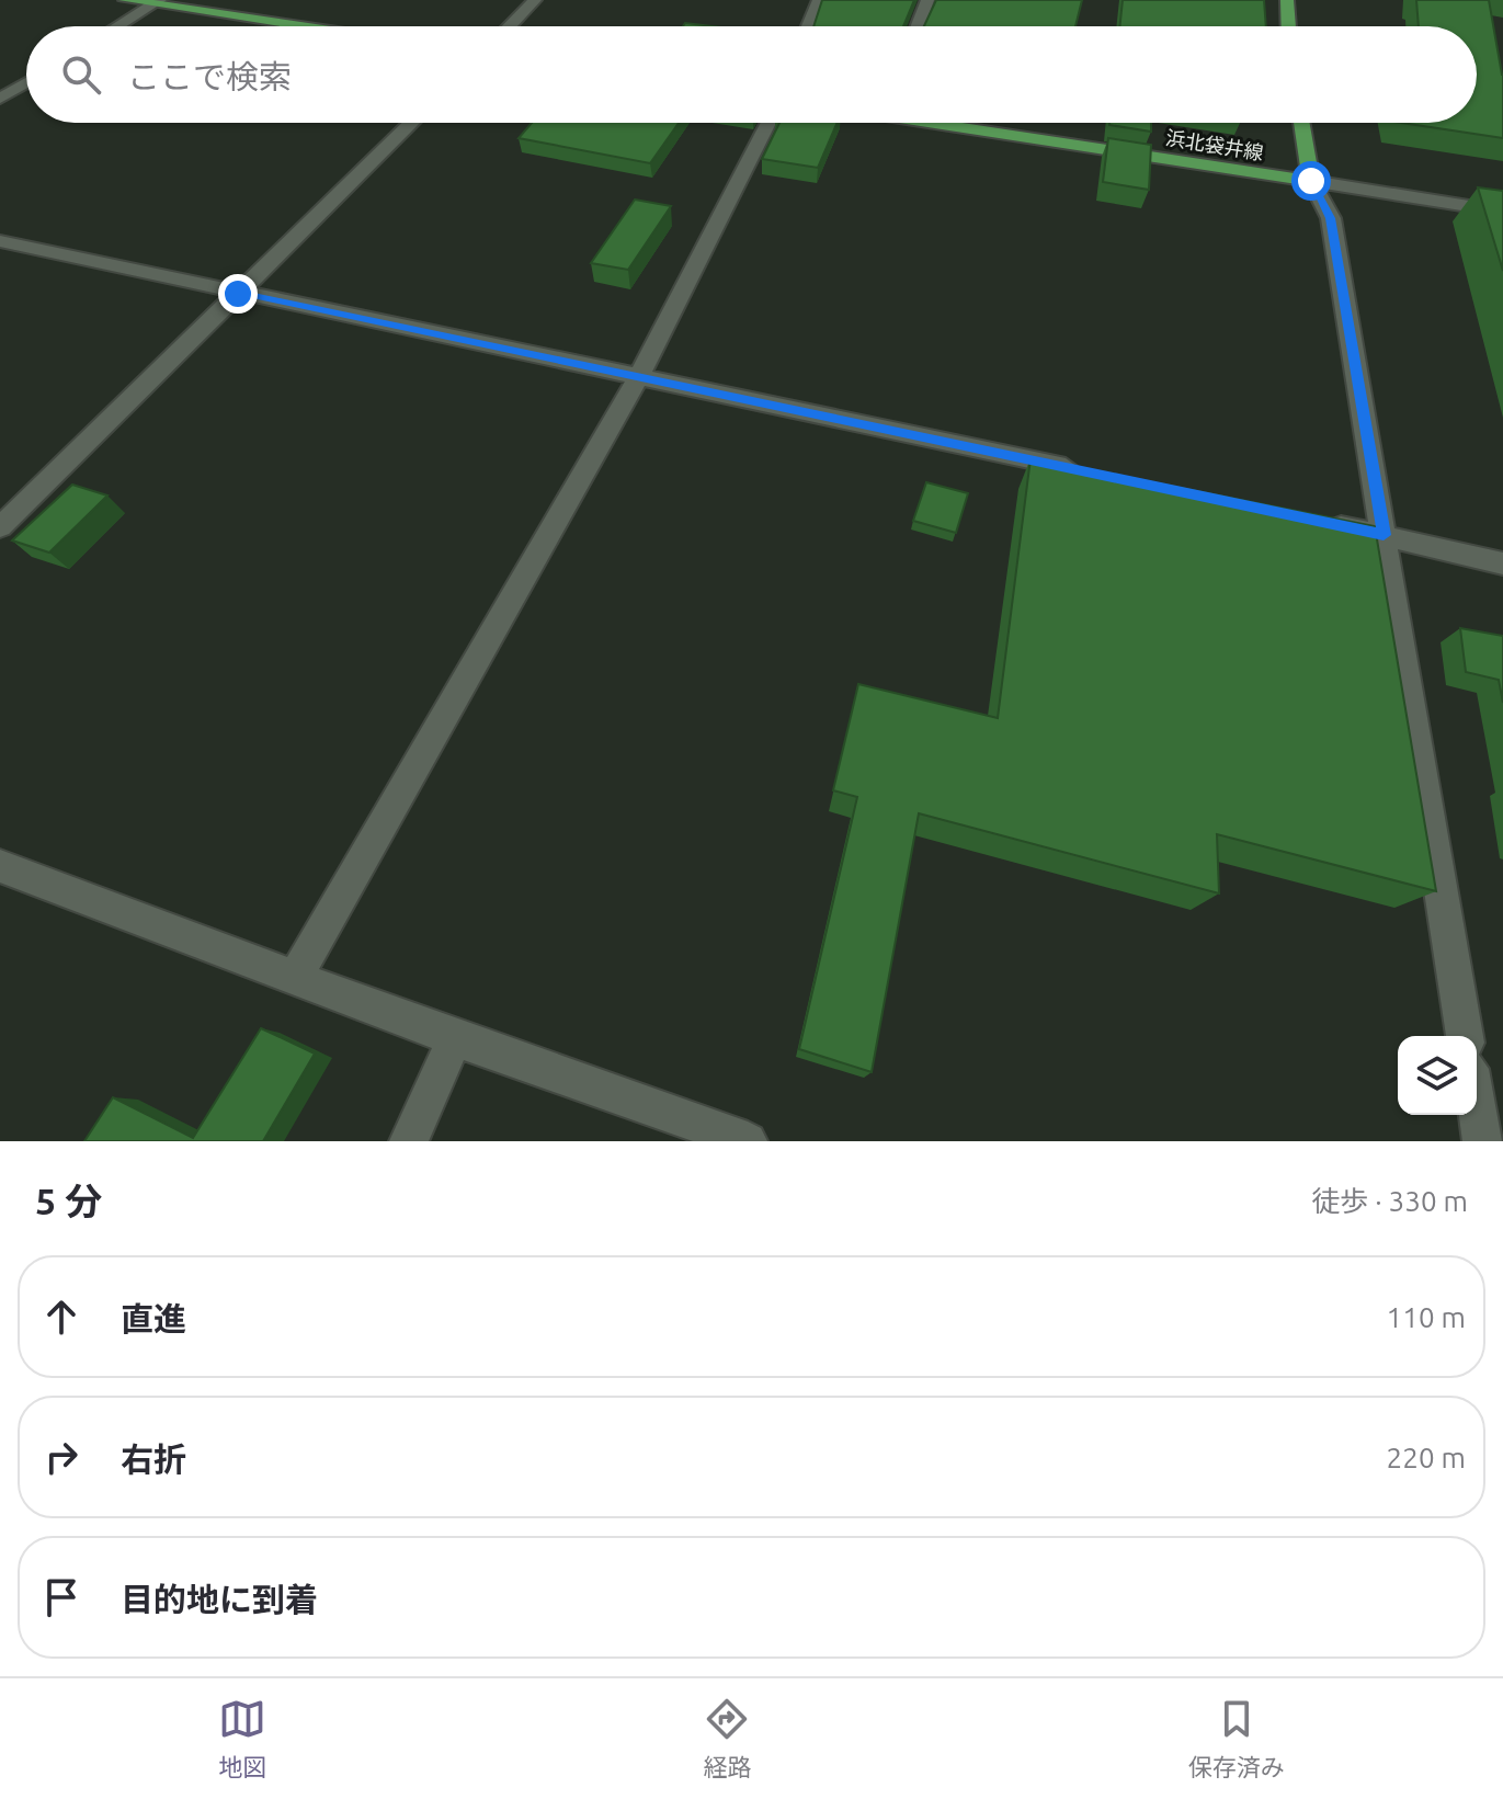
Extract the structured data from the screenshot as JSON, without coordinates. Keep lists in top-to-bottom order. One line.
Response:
{"streets":{"main road":["浜北袋井線"]},"page":{"search":"ここで検索","heading":["5 分","徒歩 · 330 m"],"list":[["直進","110 m"],["右折","220 m"],"目的地に到着"],"nav":["地図","経路","保存済み"]}}
